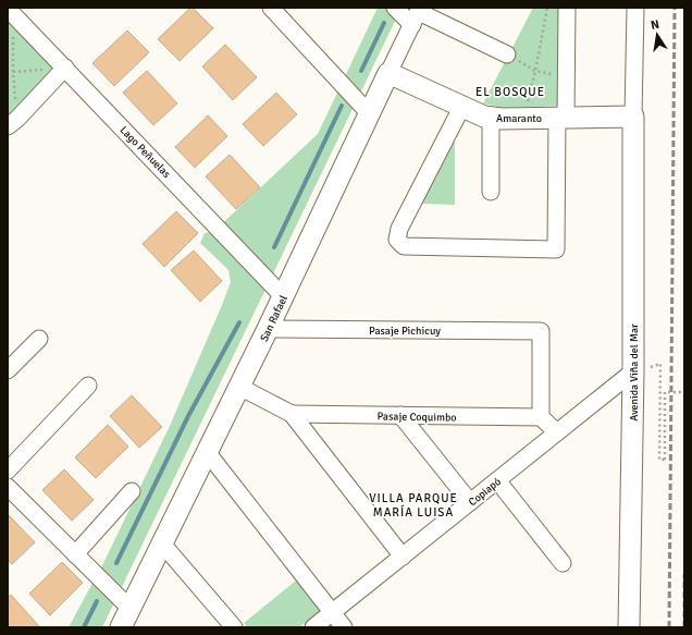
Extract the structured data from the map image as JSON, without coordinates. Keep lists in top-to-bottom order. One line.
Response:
{"streets":{"street":["Amaranto","Lago Peñuelas","San Rafael","Pasaje Pichicuy","Avenida Viña del Mar","Pasaje Coquimbo","Copiapó"]},"crossings":[["Amaranto","San Rafael"],["Amaranto","Avenida Viña del Mar"],["Lago Peñuelas","San Rafael"],["San Rafael","Pasaje Pichicuy"],["Pasaje Pichicuy","Pasaje Coquimbo"],["Avenida Viña del Mar","Copiapó"]],"districts":["EL BOSQUE","VILLA PARQUE MARÍA LUISA"],"north":"top"}
